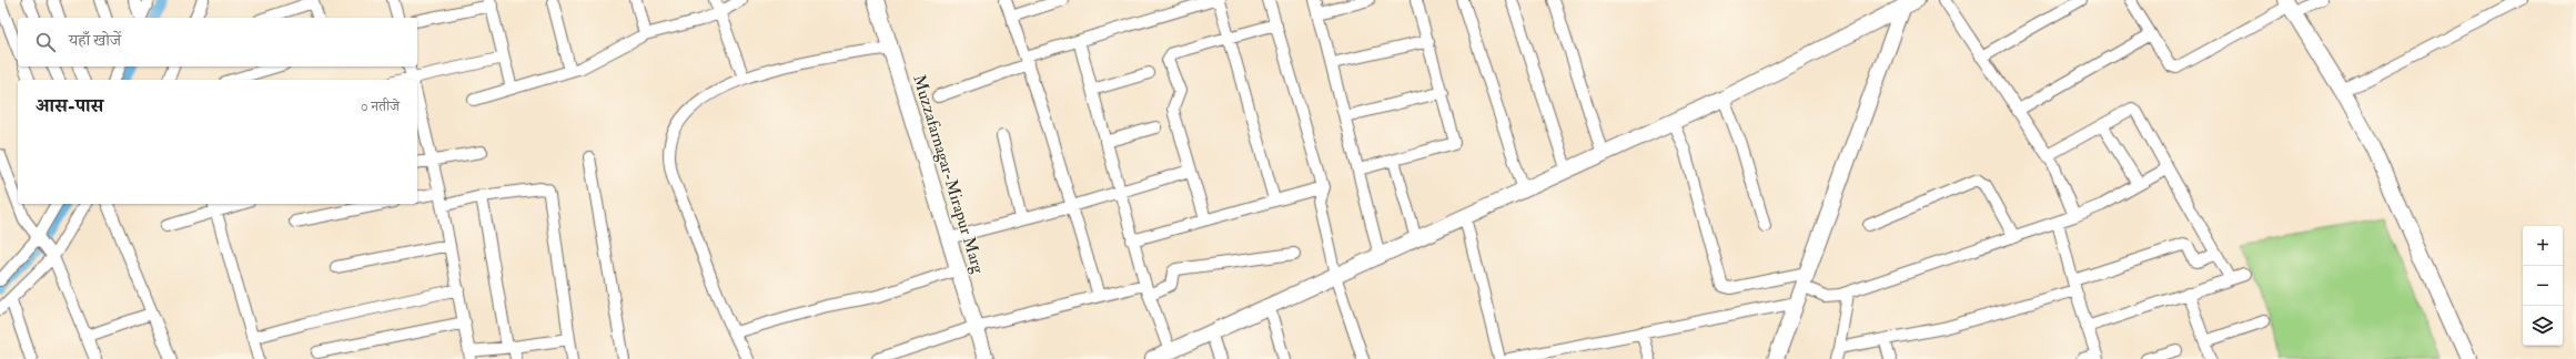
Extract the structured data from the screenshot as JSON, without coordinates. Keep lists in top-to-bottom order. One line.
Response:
{"streets":{"main road":["Muzzafarnagar-Mirapur Marg"]},"page":{"search":"यहाँ खोजें","heading":["आस-पास","0 नतीजे"],"map_buttons":["+","−"]}}
